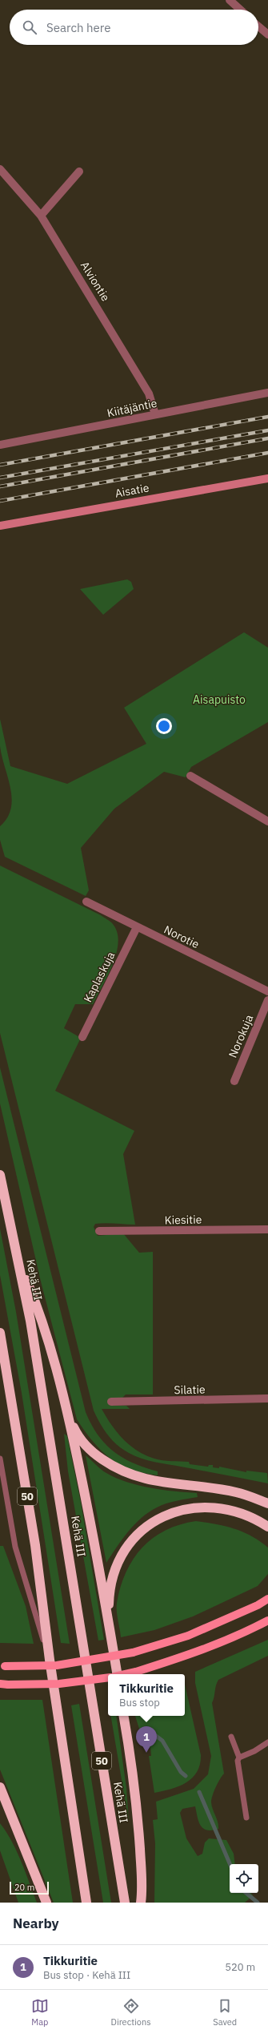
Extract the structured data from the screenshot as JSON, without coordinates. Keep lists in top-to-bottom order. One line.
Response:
{"streets":{"highway":["Kehä III","50"],"street":["Alviontie","Kiitäjäntie","Aisatie","Norotie","Kaplaskuja","Norokuja","Kiesitie","Silatie"]},"crossings":[["Alviontie","Kiitäjäntie"],["Norotie","Kaplaskuja"]],"parks":["Aisapuisto"],"scale_bar":"20 m","page":{"search":"Search here","popup":["Tikkuritie","Bus stop"],"pins":"1","scale":"20 m","heading":"Nearby","list":[{"mark":"1","name":"Tikkuritie","note":"Bus stop · Kehä III","value":"520 m"}],"nav":["Map","Directions","Saved"]}}
